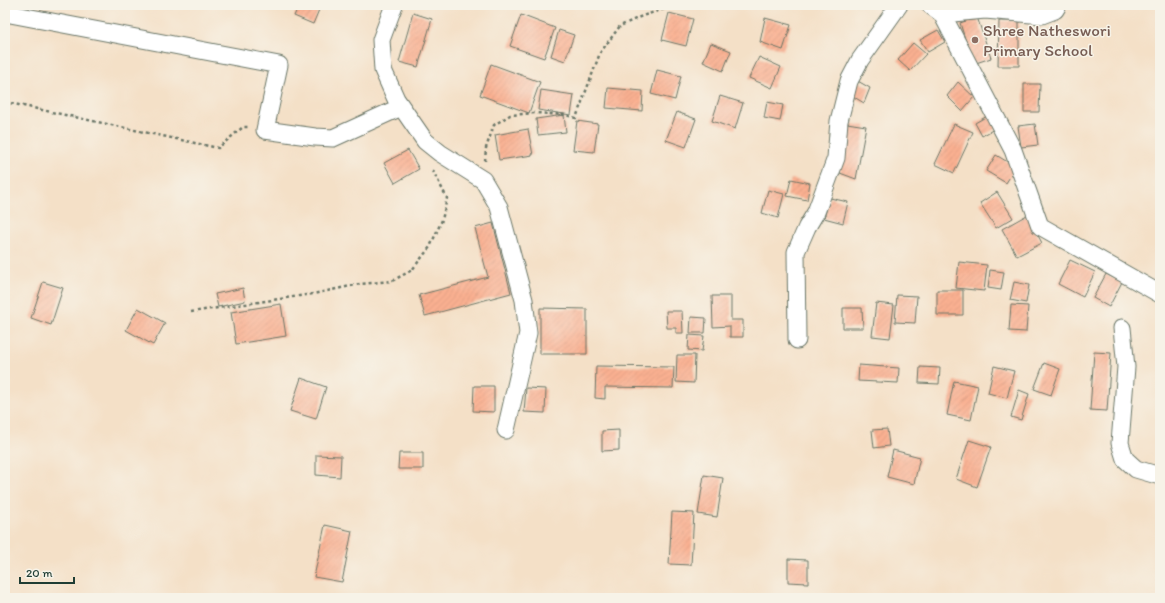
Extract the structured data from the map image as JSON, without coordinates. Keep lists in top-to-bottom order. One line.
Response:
{"places":["Shree Natheswori Primary School"],"scale_bar":"20 m"}
